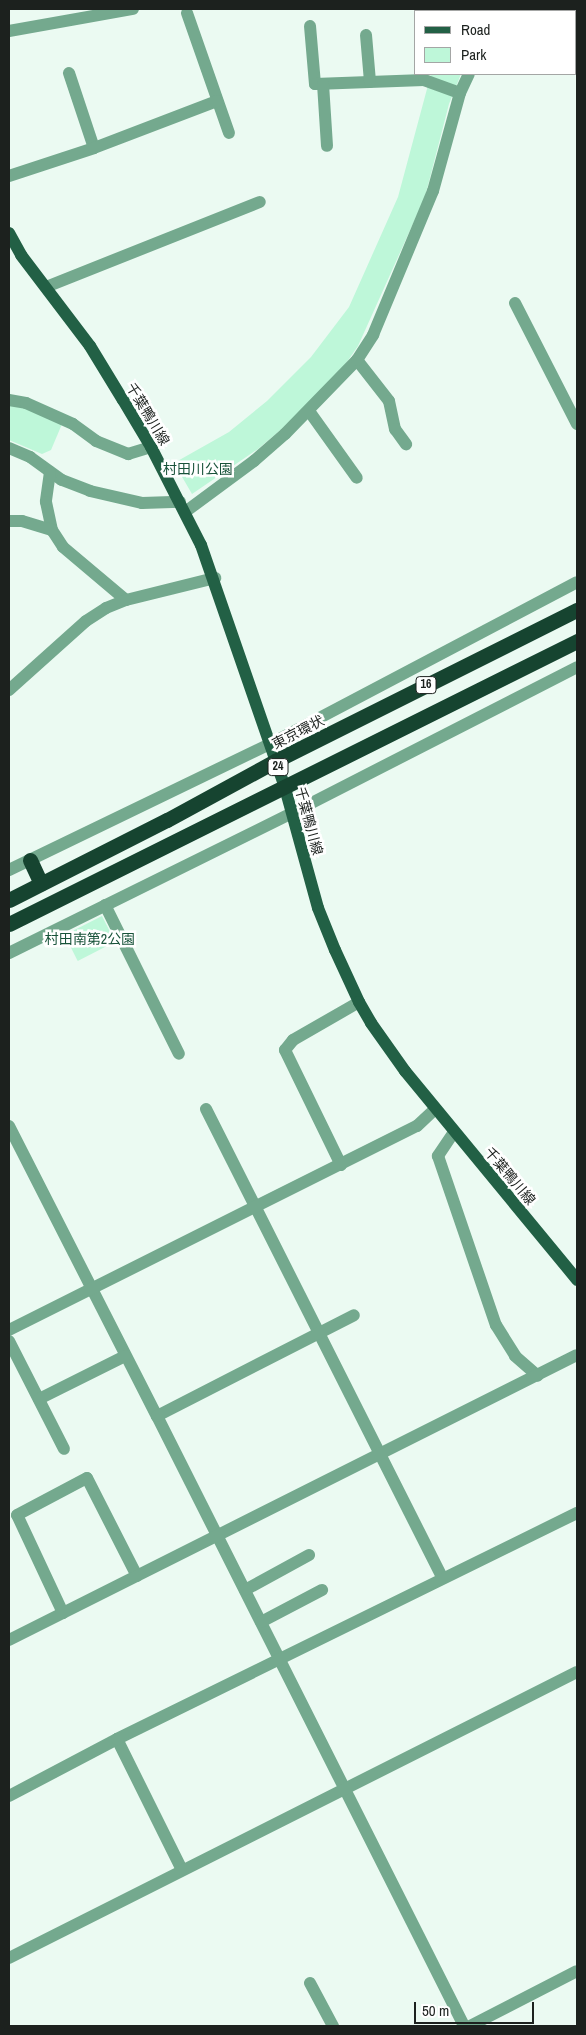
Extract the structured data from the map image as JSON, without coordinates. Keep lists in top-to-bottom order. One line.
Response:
{"streets":{"highway":["16","東京環状"],"main road":["千葉鴨川線","24"]},"crossings":[["千葉鴨川線","16"],["千葉鴨川線","東京環状"]],"parks":["村田川公園","村田南第2公園"],"legend":["Road","Park"],"scale_bar":"50 m"}
